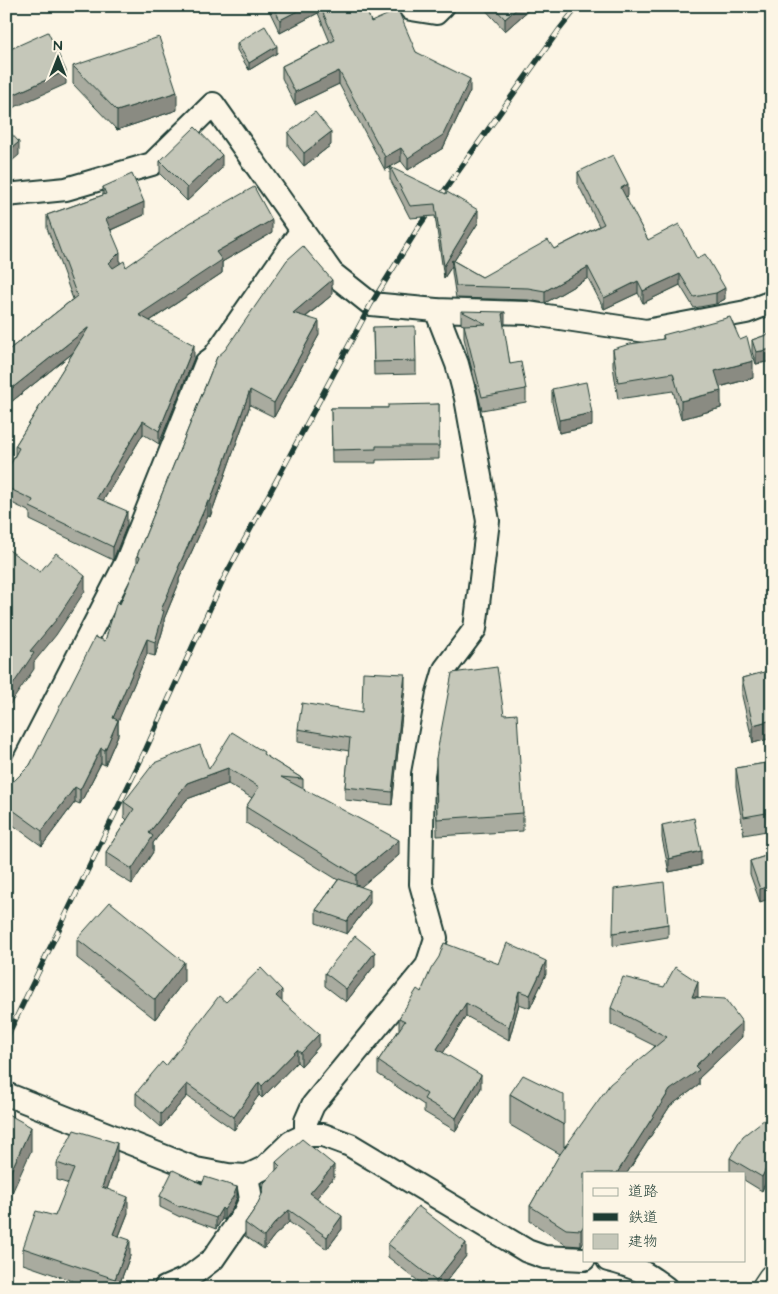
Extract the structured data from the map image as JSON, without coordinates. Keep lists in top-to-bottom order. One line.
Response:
{"legend":["道路","鉄道","建物"],"north":"top"}
